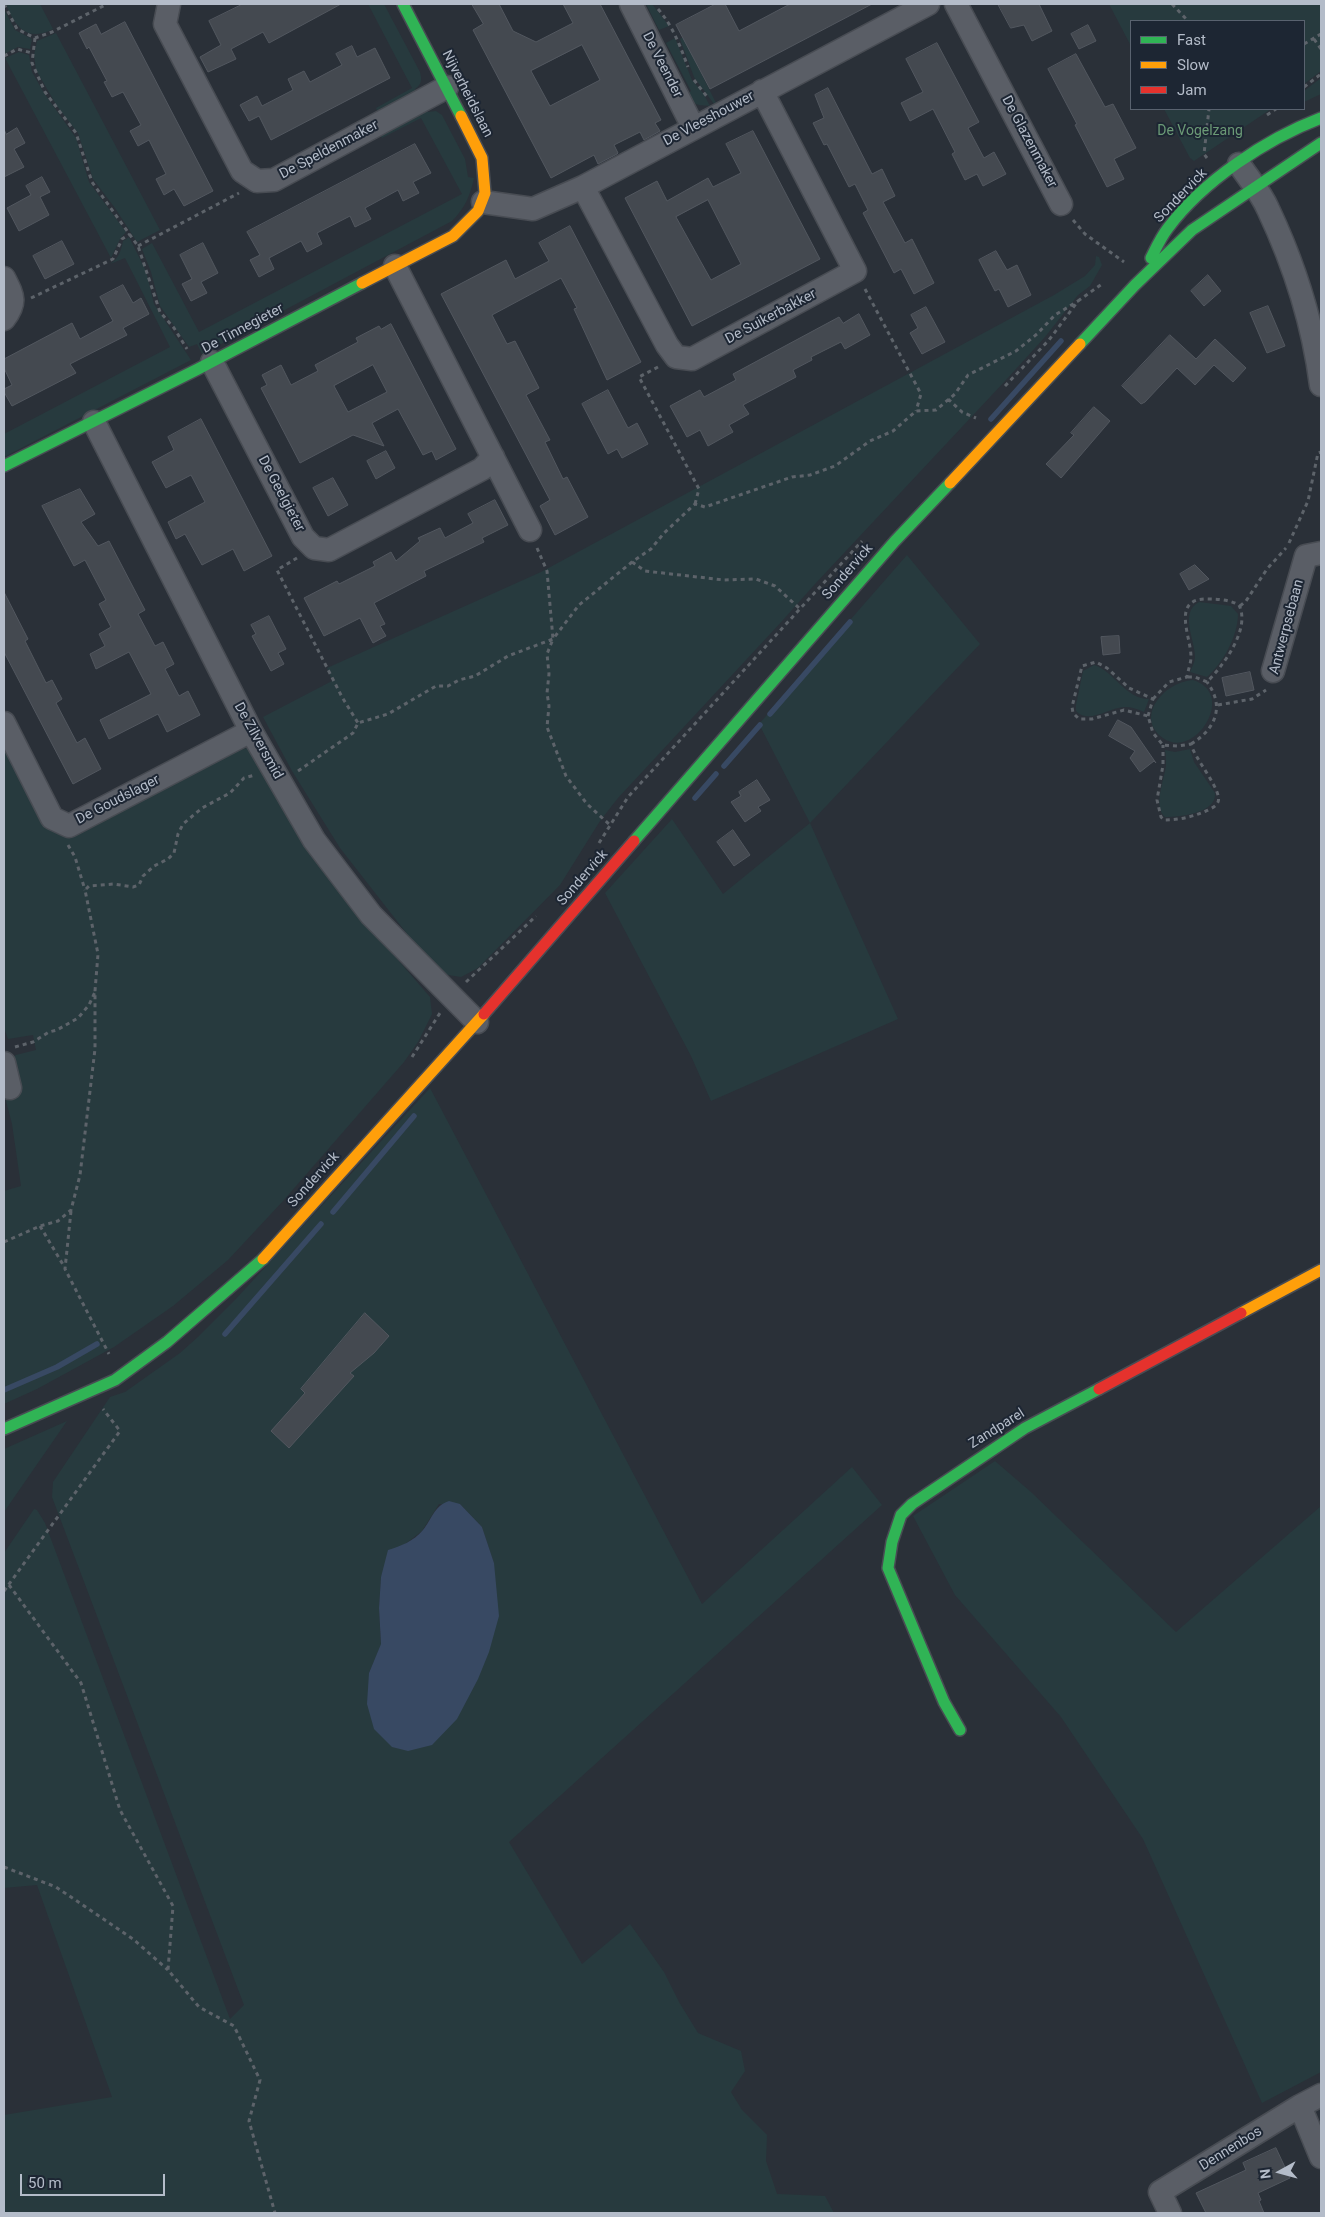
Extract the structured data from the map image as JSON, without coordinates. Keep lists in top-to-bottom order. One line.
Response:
{"streets":{"street":["De Veender","Nijverheidslaan","De Vleeshouwer","De Glazenmaker","De Speldenmaker","Sondervick","De Suikerbakker","De Tinnegieter","De Geelgieter","Antwerpsebaan","De Zilversmid","De Goudslager","Zandparel","Dennenbos"]},"crossings":[["De Veender","De Vleeshouwer"],["Nijverheidslaan","De Vleeshouwer"],["Nijverheidslaan","De Speldenmaker"],["Nijverheidslaan","De Tinnegieter"],["De Vleeshouwer","De Tinnegieter"],["Sondervick","De Zilversmid"],["De Tinnegieter","De Geelgieter"],["De Tinnegieter","De Zilversmid"],["De Zilversmid","De Goudslager"]],"parks":["De Vogelzang"],"legend":["Fast","Slow","Jam"],"scale_bar":"50 m","north":"left"}
